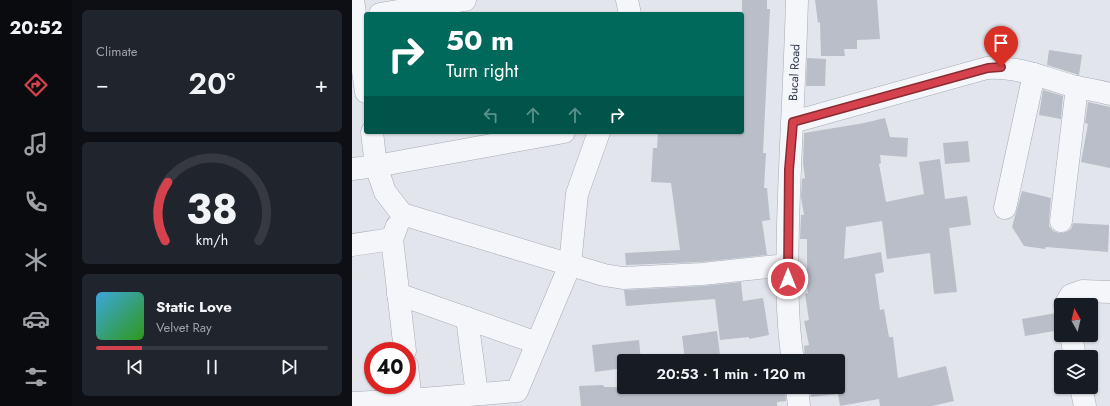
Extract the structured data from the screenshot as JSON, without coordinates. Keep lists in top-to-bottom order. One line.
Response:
{"streets":{"street":["Bucal Road"]},"north":"top","page":{"tabs":"20:52","tile":"Climate","turn":["50 m","Turn right"],"heat":["−","20°","+"],"song":["Static Love","Velvet Ray"],"limit":"40","trip":"20:53 · 1 min · 120 m","gauge":["38","km/h"]}}
